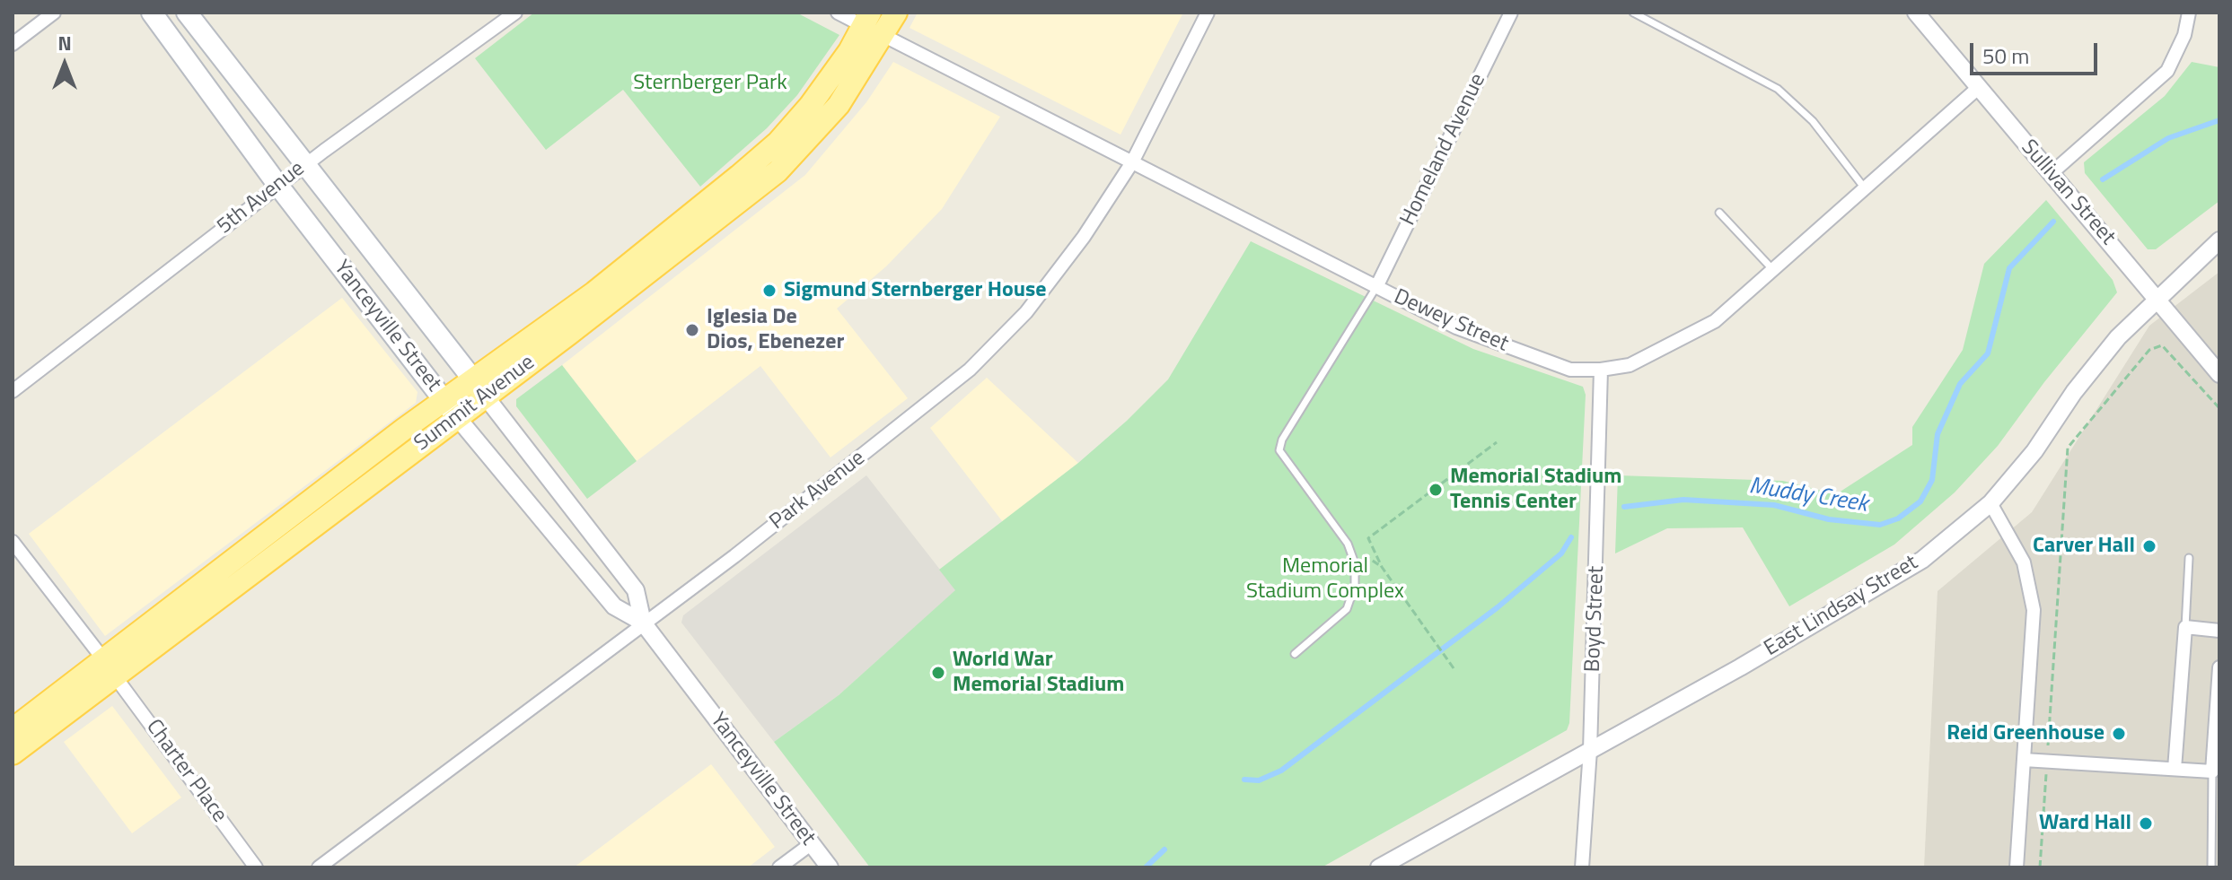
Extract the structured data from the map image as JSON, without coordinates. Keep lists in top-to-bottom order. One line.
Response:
{"streets":{"main road":["Yanceyville Street","Summit Avenue"],"street":["Homeland Avenue","Sullivan Street","5th Avenue","Dewey Street","Park Avenue","East Lindsay Street","Boyd Street","Charter Place"]},"crossings":[["Homeland Avenue","Dewey Street"],["Sullivan Street","Dewey Street"],["Sullivan Street","East Lindsay Street"],["5th Avenue","Yanceyville Street"],["Dewey Street","Summit Avenue"],["Dewey Street","Park Avenue"],["Dewey Street","Boyd Street"],["Yanceyville Street","Summit Avenue"],["Yanceyville Street","Park Avenue"],["Summit Avenue","Charter Place"],["East Lindsay Street","Boyd Street"]],"water":["Muddy Creek"],"parks":["Sternberger Park","Memorial Stadium Complex"],"places":["Sigmund Sternberger House","Iglesia De Dios, Ebenezer","Memorial Stadium Tennis Center","Carver Hall","World War Memorial Stadium","Reid Greenhouse","Ward Hall"],"scale_bar":"50 m","north":"top"}
